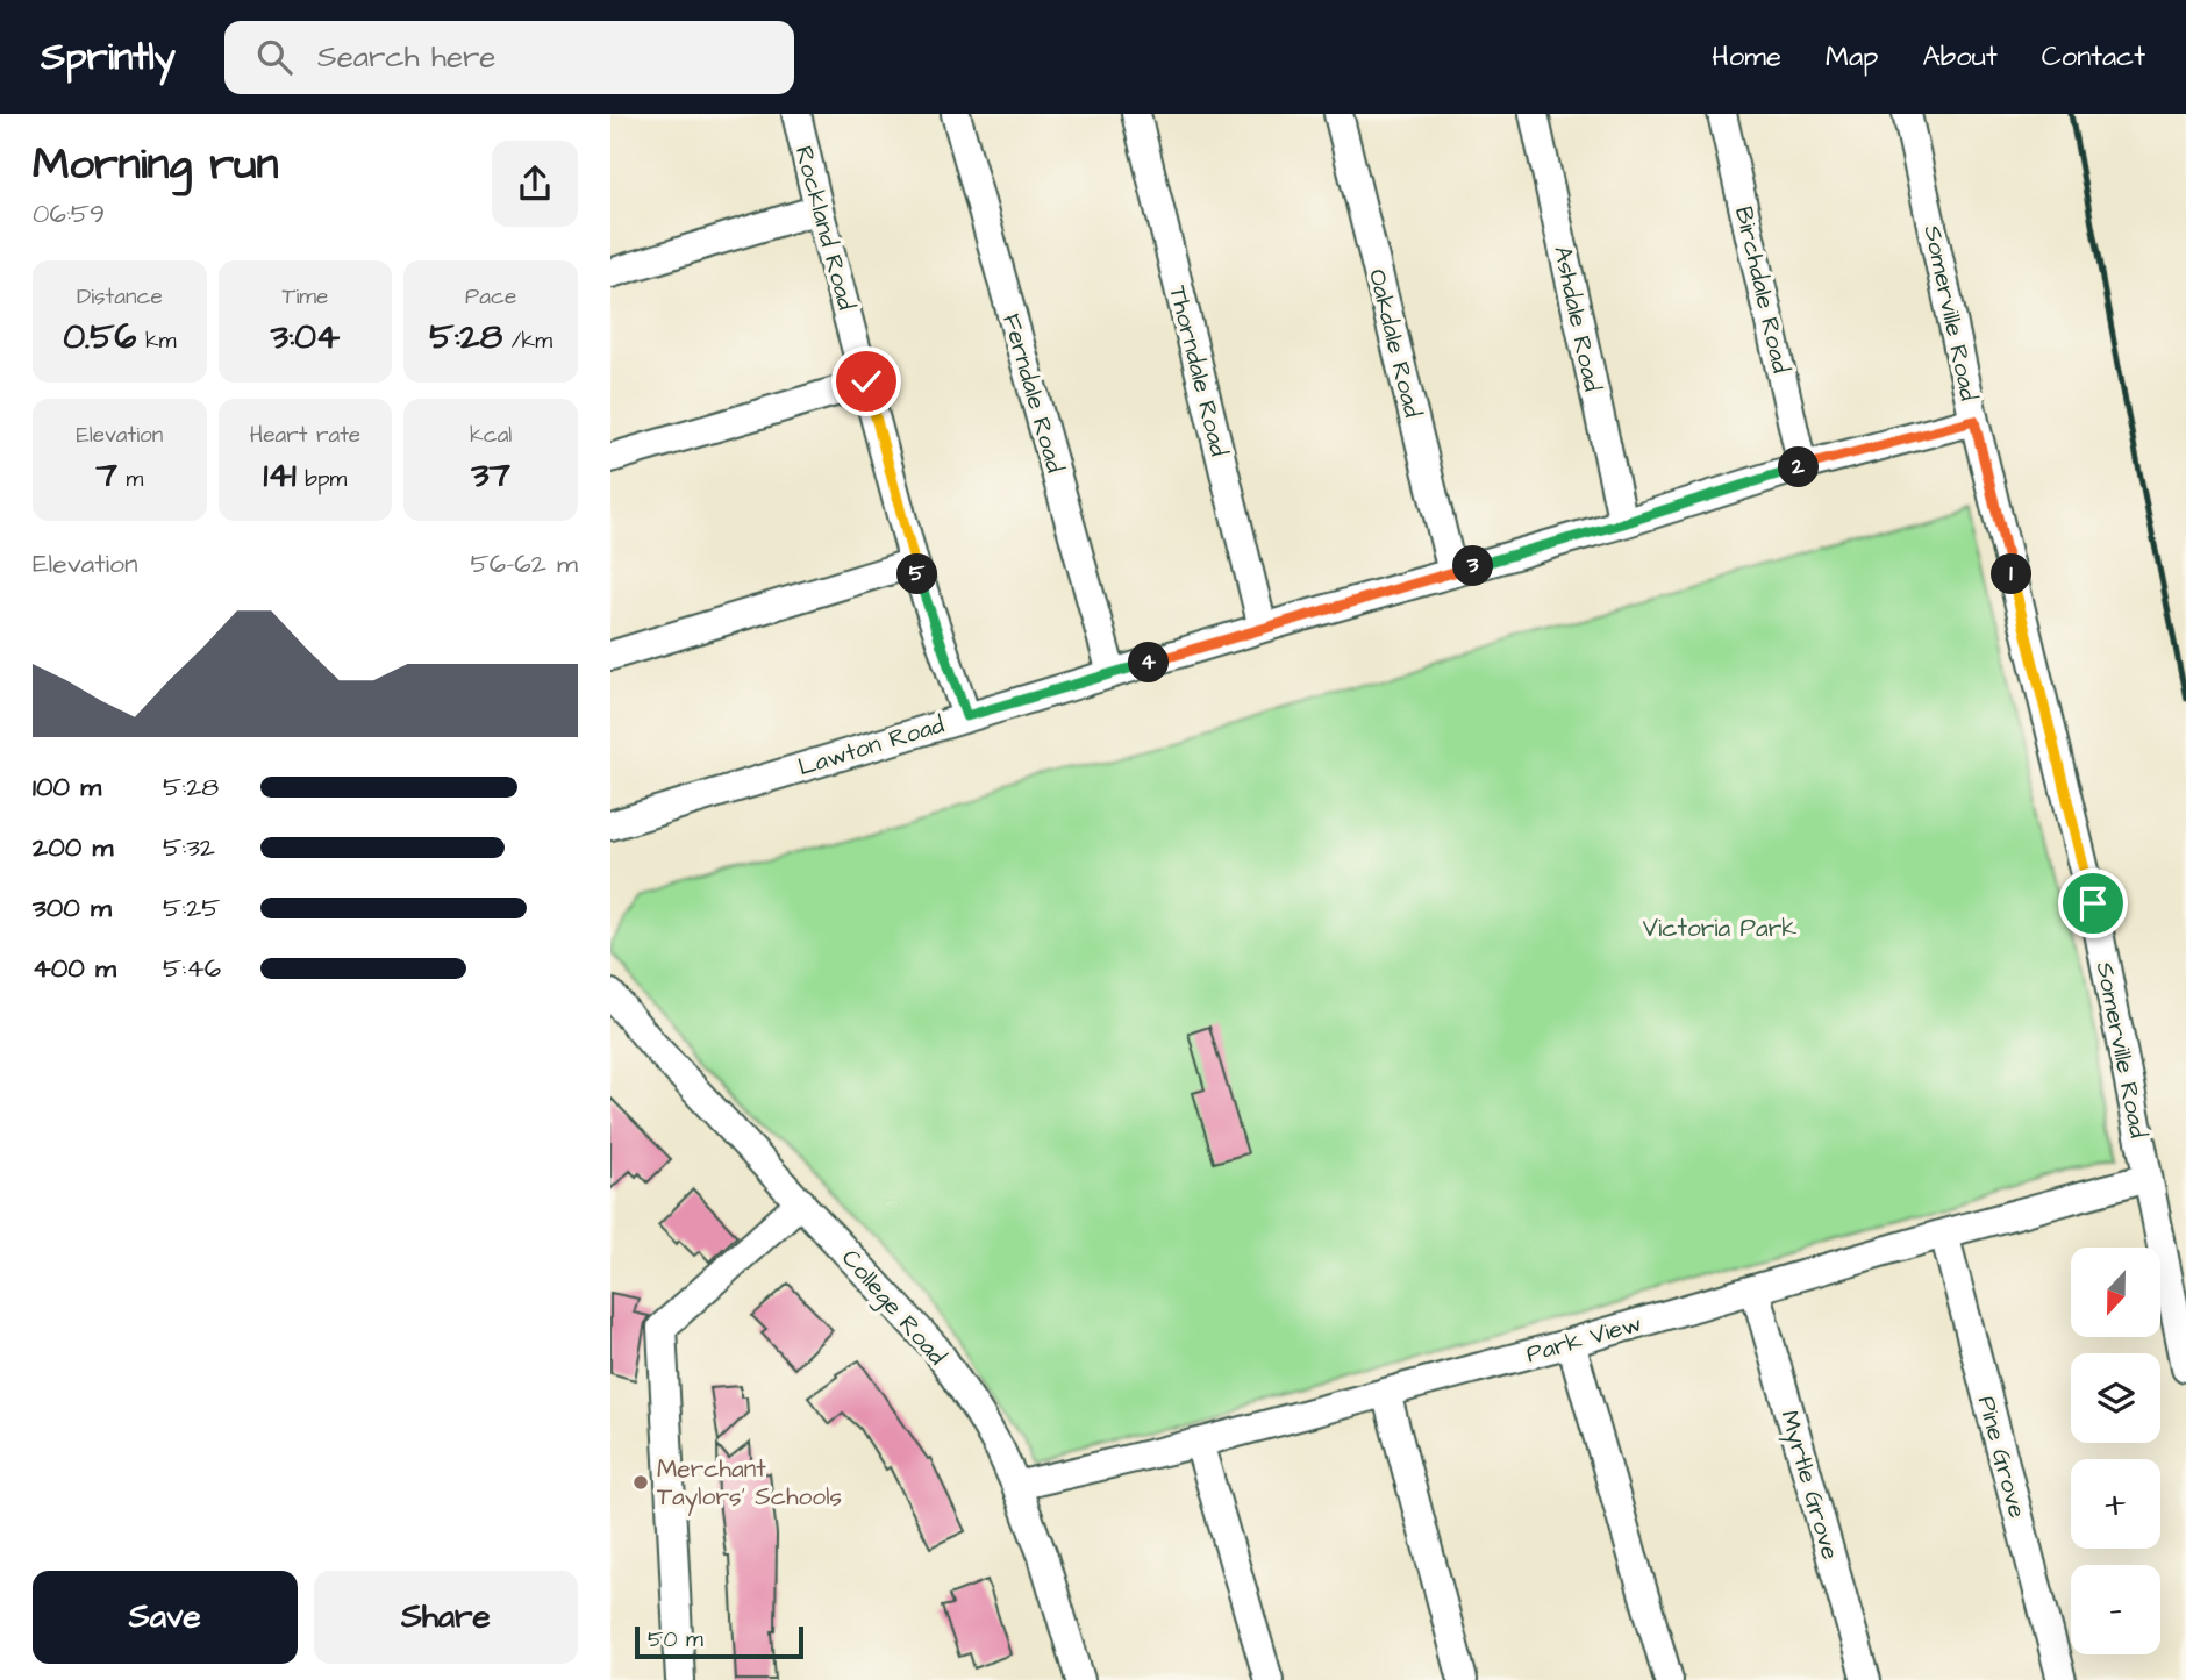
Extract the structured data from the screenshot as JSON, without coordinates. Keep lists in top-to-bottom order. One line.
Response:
{"streets":{"street":["Rockland Road","Birchdale Road","Somerville Road","Ashdale Road","Oakdale Road","Thorndale Road","Ferndale Road","Lawton Road","College Road","Park View","Pine Grove","Myrtle Grove"]},"crossings":[["Rockland Road","Lawton Road"],["Birchdale Road","Lawton Road"],["Somerville Road","Lawton Road"],["Somerville Road","Park View"],["Ashdale Road","Lawton Road"],["Oakdale Road","Lawton Road"],["Thorndale Road","Lawton Road"],["Ferndale Road","Lawton Road"],["College Road","Park View"],["Park View","Pine Grove"],["Park View","Myrtle Grove"]],"parks":["Victoria Park"],"places":["Merchant Taylors' Schools"],"scale_bar":"50 m","north":"bottom","page":{"header":"Sprintly","search":"Search here","nav":["Home","Map","About","Contact"],"heading":["Morning run","06:59"],"stats":[["Distance","0.56 km"],["Time","3:04"],["Pace","5:28 /km"],["Elevation","7 m"],["Heart rate","141 bpm"],["kcal","37"]],"pins":["2","3","1","5","4"],"chart":["Elevation","56–62 m"],"list":[{"name":"100 m","note":"5:28"},{"name":"200 m","note":"5:32"},{"name":"300 m","note":"5:25"},{"name":"400 m","note":"5:46"}],"map_buttons":["+","−"],"buttons":["Save","Share"],"scale":"50 m"}}
